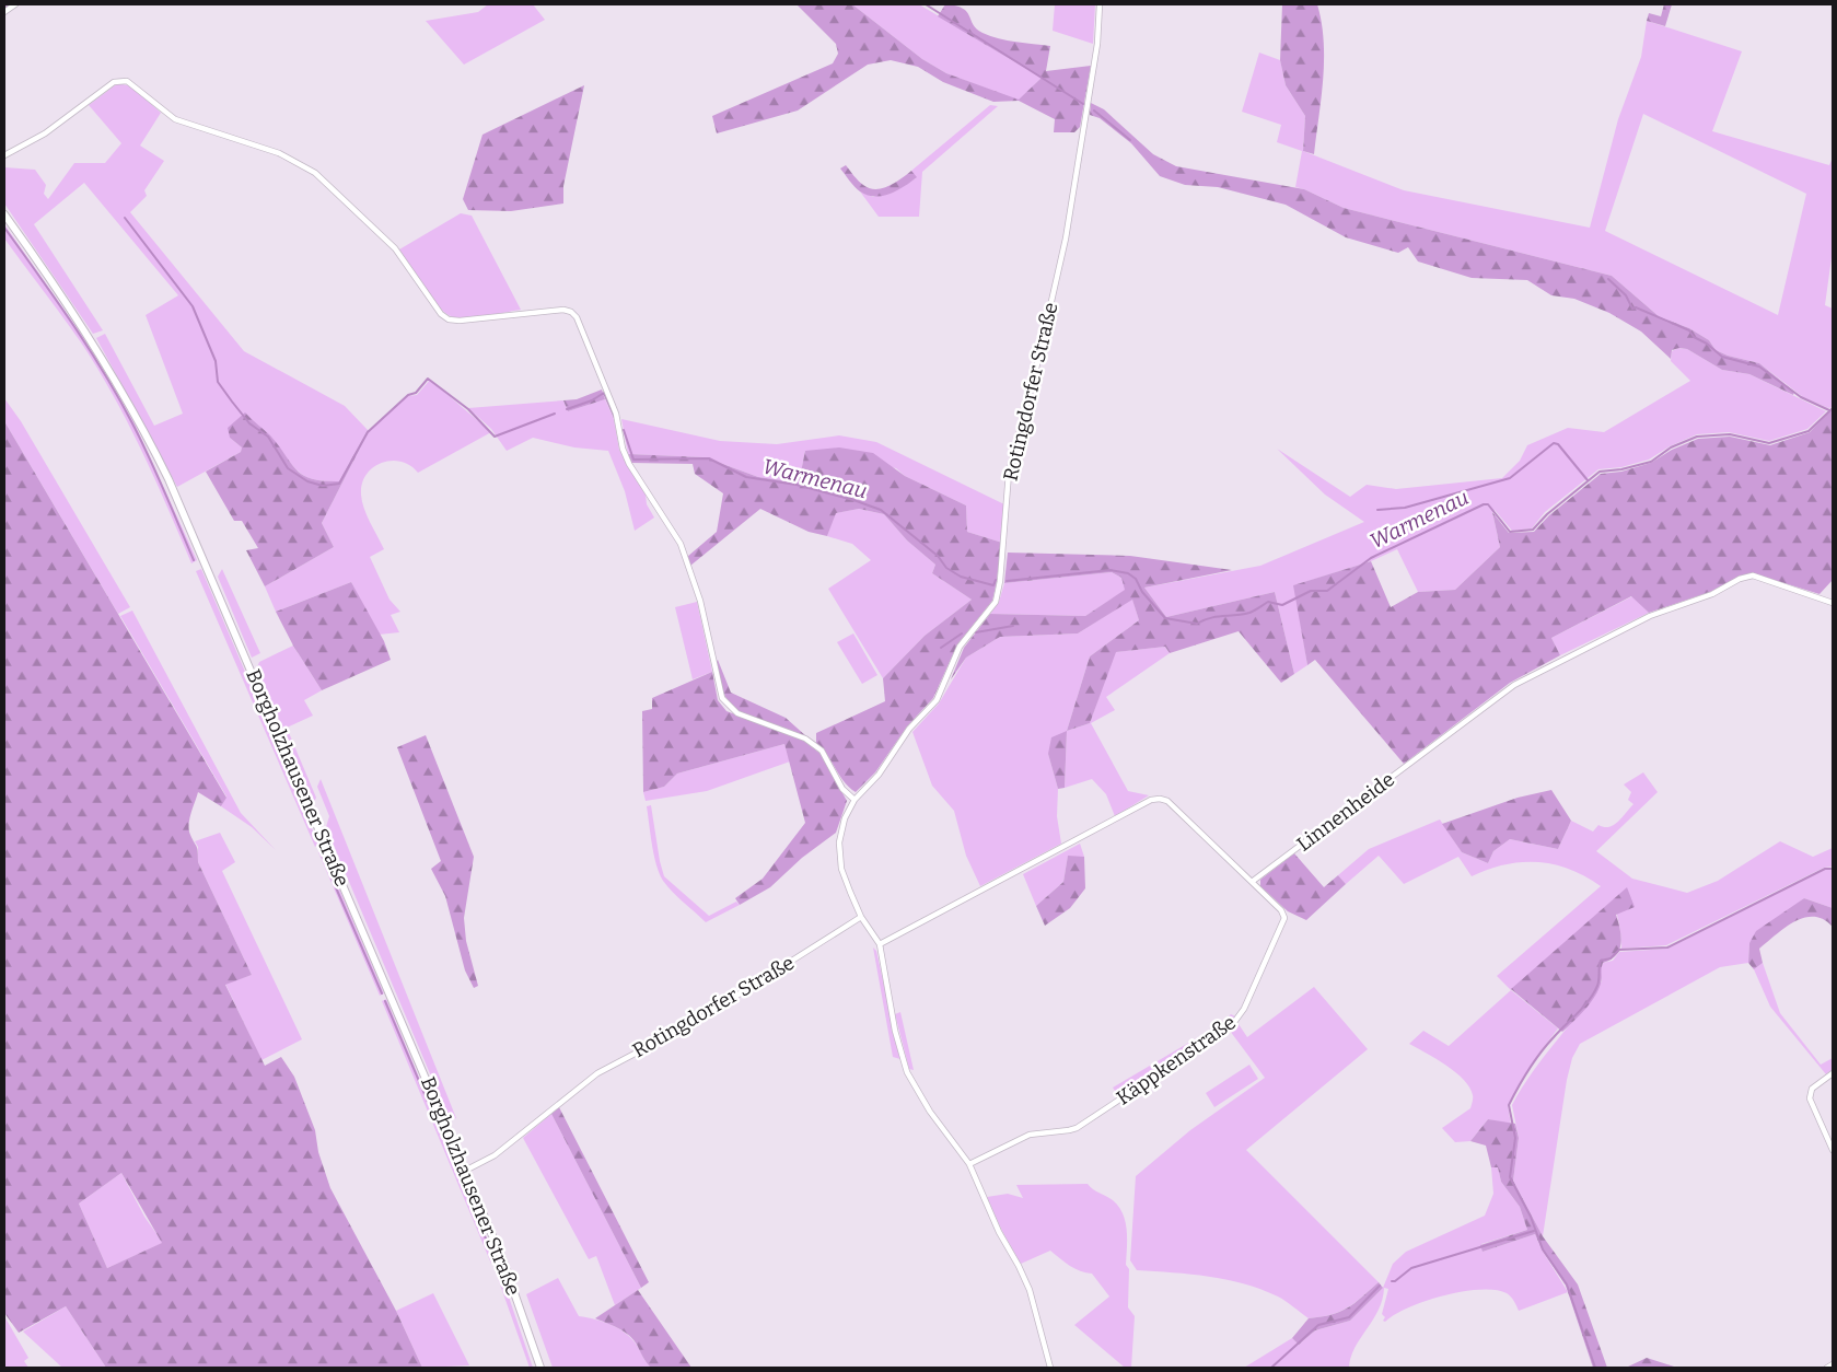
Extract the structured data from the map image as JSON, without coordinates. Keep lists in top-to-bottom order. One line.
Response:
{"streets":{"main road":["Borgholzhausener Straße"],"street":["Rotingdorfer Straße","Linnenheide","Käppkenstraße"]},"crossings":[["Rotingdorfer Straße","Borgholzhausener Straße"],["Linnenheide","Käppkenstraße"]],"water":["Warmenau"]}
